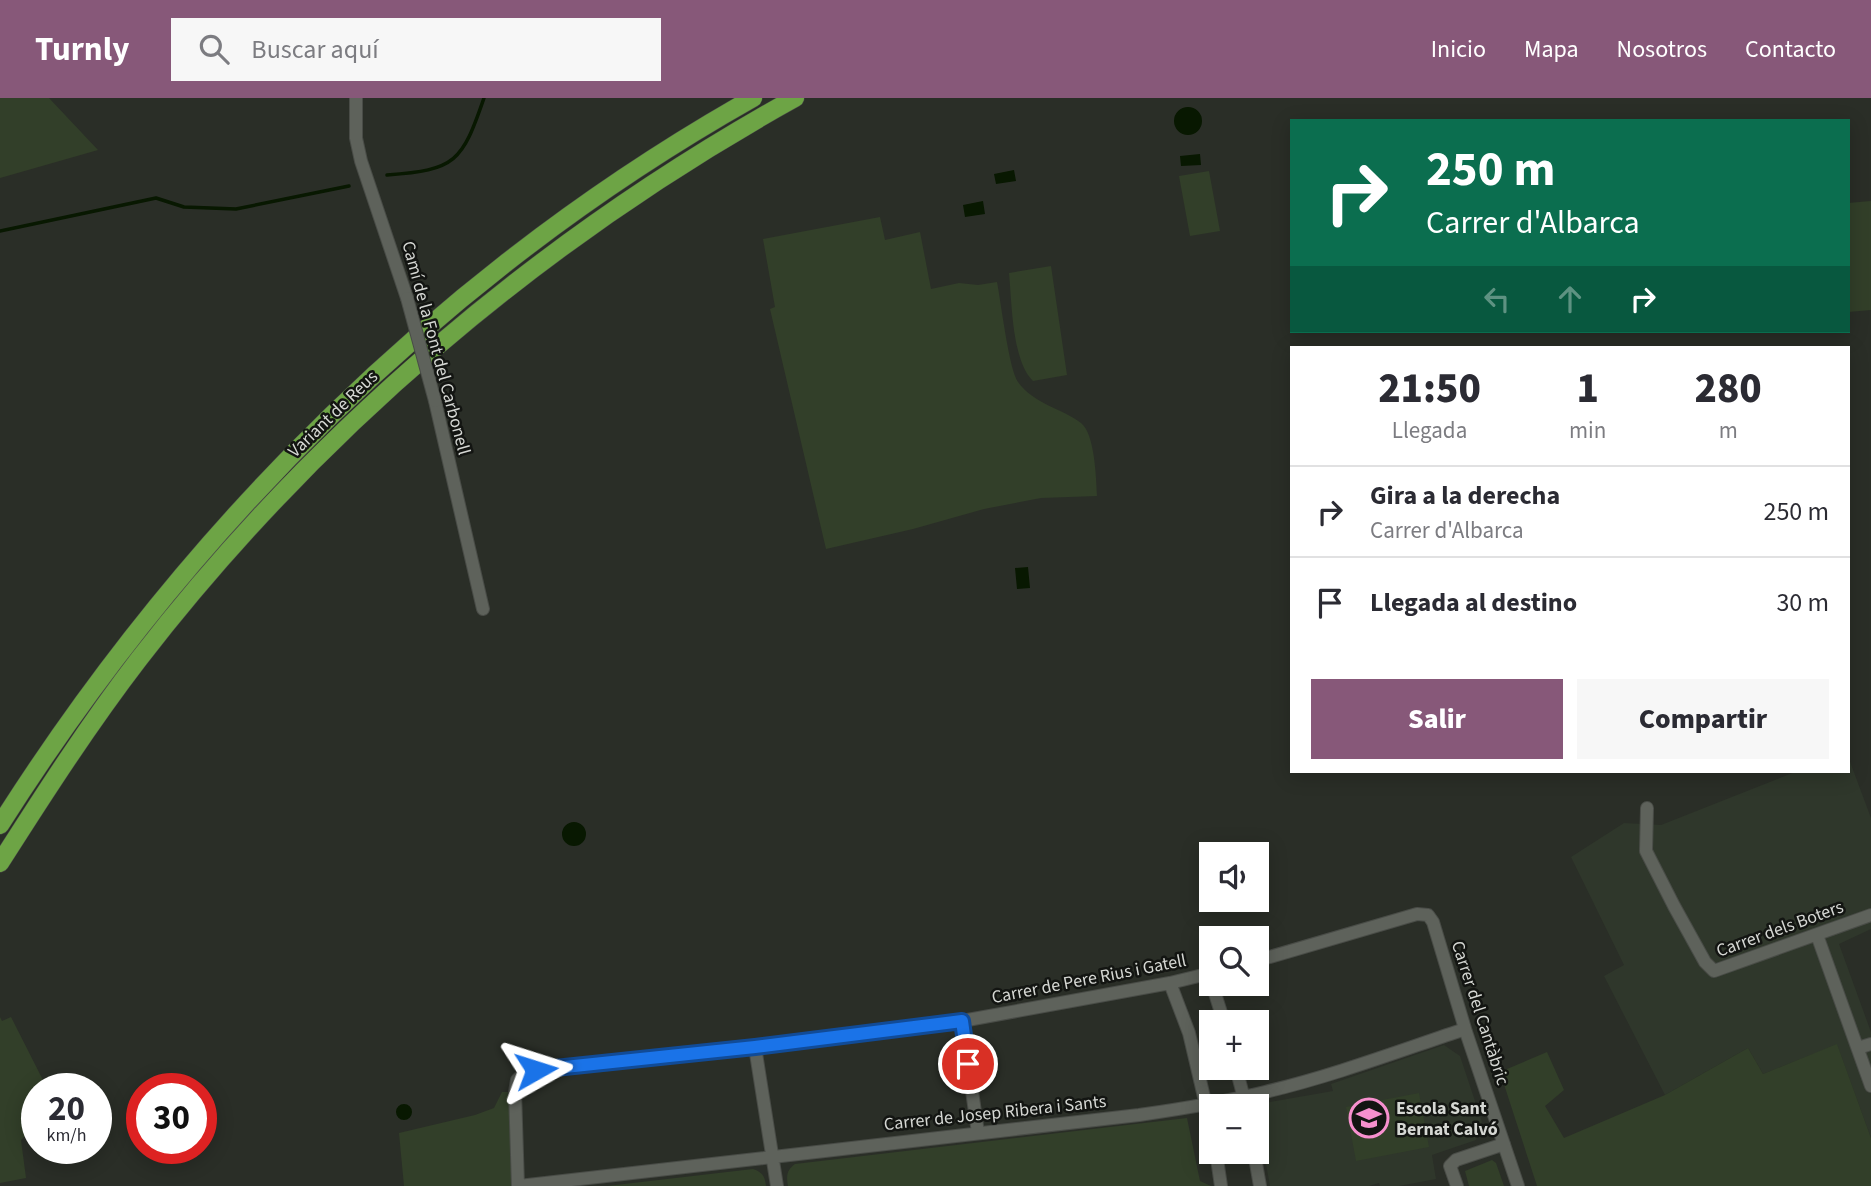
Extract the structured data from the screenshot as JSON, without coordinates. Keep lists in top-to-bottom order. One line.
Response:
{"streets":{"highway":["Variant de Reus"],"street":["Camí de la Font del Carbonell","Carrer dels Boters","Carrer de Pere Rius i Gatell","Carrer del Cantàbric","Carrer de Josep Ribera i Sants"]},"crossings":[["Carrer de Pere Rius i Gatell","Carrer de Josep Ribera i Sants"],["Carrer del Cantàbric","Carrer de Josep Ribera i Sants"]],"places":{"school or university":["Escola Sant Bernat Calvó"]},"page":{"header":"Turnly","search":"Buscar aquí","nav":["Inicio","Mapa","Nosotros","Contacto"],"turn":["250 m","Carrer d'Albarca"],"eta":["21:50","Llegada","1","min","280","m"],"list":[{"name":"Gira a la derecha","note":"Carrer d'Albarca","value":"250 m"},{"name":"Llegada al destino","value":"30 m"}],"buttons":["Salir","Compartir"],"map_buttons":["+","−"],"speed":"20 km/h","limit":"30"}}
